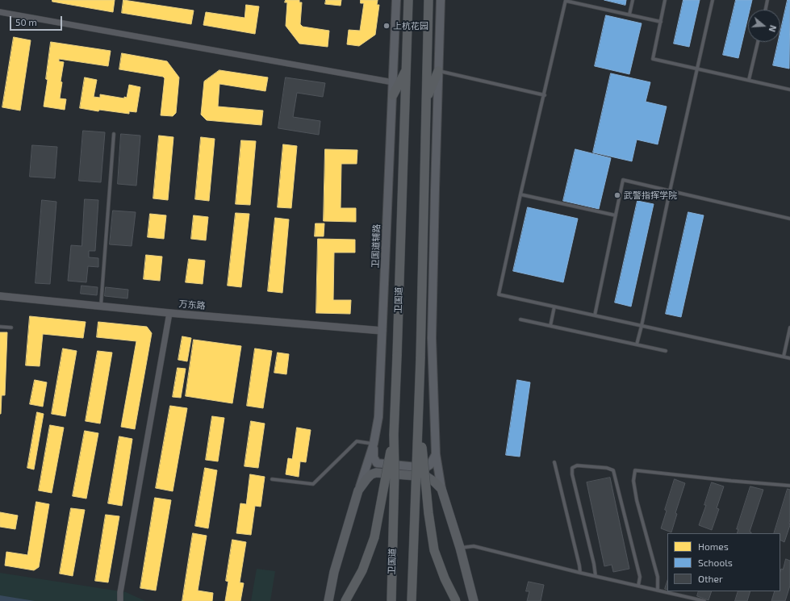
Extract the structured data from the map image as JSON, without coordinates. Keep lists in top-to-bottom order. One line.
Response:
{"streets":{"highway":["卫国道"],"main road":["卫国道辅路"],"street":["万东路"]},"crossings":[["卫国道辅路","万东路"]],"places":["上杭花园","武警指挥学院"],"legend":["Homes","Schools","Other"],"scale_bar":"50 m","north":"right"}
